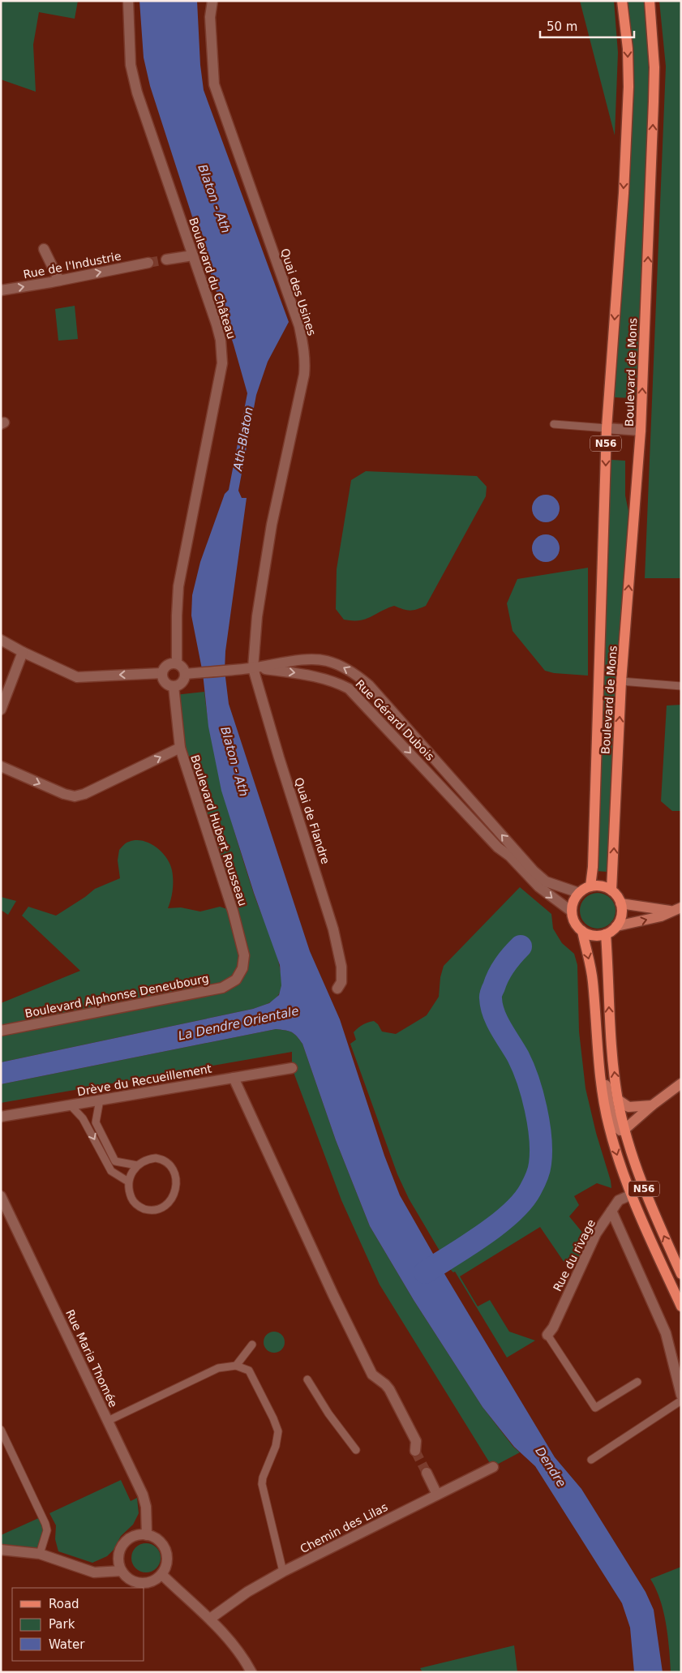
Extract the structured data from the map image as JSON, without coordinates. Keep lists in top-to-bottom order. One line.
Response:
{"streets":{"main road":["Boulevard de Mons","N56"],"street":["Rue de l'Industrie","Boulevard du Château","Quai des Usines","Rue Gérard Dubois","Quai de Flandre","Boulevard Hubert Rousseau","Boulevard Alphonse Deneubourg","Drève du Recueillement","Rue du rivage","Rue Maria Thomée","Chemin des Lilas"]},"crossings":[["Boulevard du Château","Boulevard Hubert Rousseau"],["Quai des Usines","Rue Gérard Dubois"],["Quai des Usines","Quai de Flandre"],["Boulevard de Mons","N56"],["Boulevard de Mons","Rue Gérard Dubois"],["N56","Rue Gérard Dubois"],["N56","Rue du rivage"],["Rue Gérard Dubois","Quai de Flandre"],["Boulevard Hubert Rousseau","Boulevard Alphonse Deneubourg"]],"one_way":["Rue de l'Industrie"],"water":["Blaton - Ath","Ath-Blaton","La Dendre Orientale","Dendre"],"legend":["Road","Park","Water"],"scale_bar":"50 m"}
